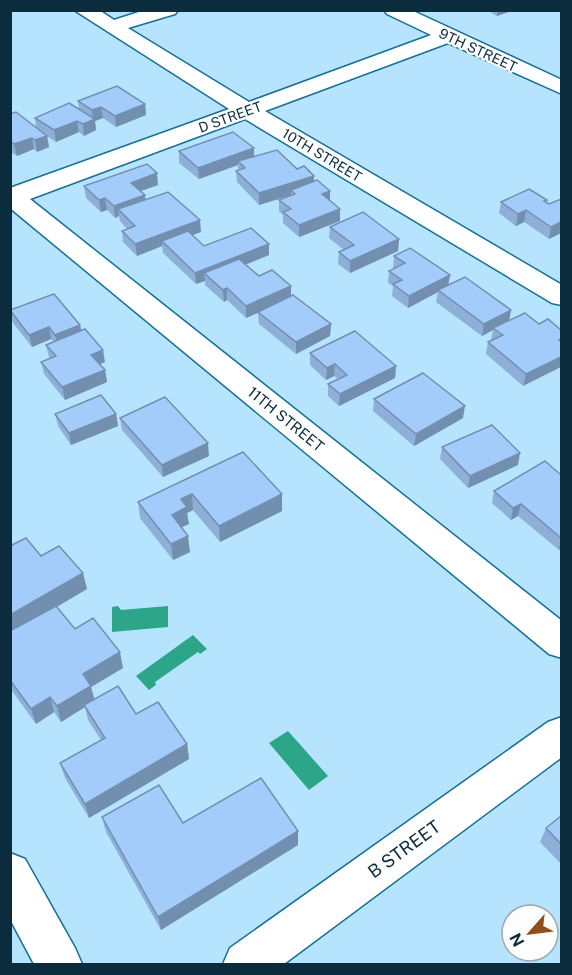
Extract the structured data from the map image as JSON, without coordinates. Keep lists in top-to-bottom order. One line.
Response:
{"streets":{"street":["9TH STREET","D STREET","10TH STREET","11TH STREET","B STREET"]},"crossings":[["9TH STREET","D STREET"],["D STREET","10TH STREET"],["D STREET","11TH STREET"]],"north":"bottom left"}
